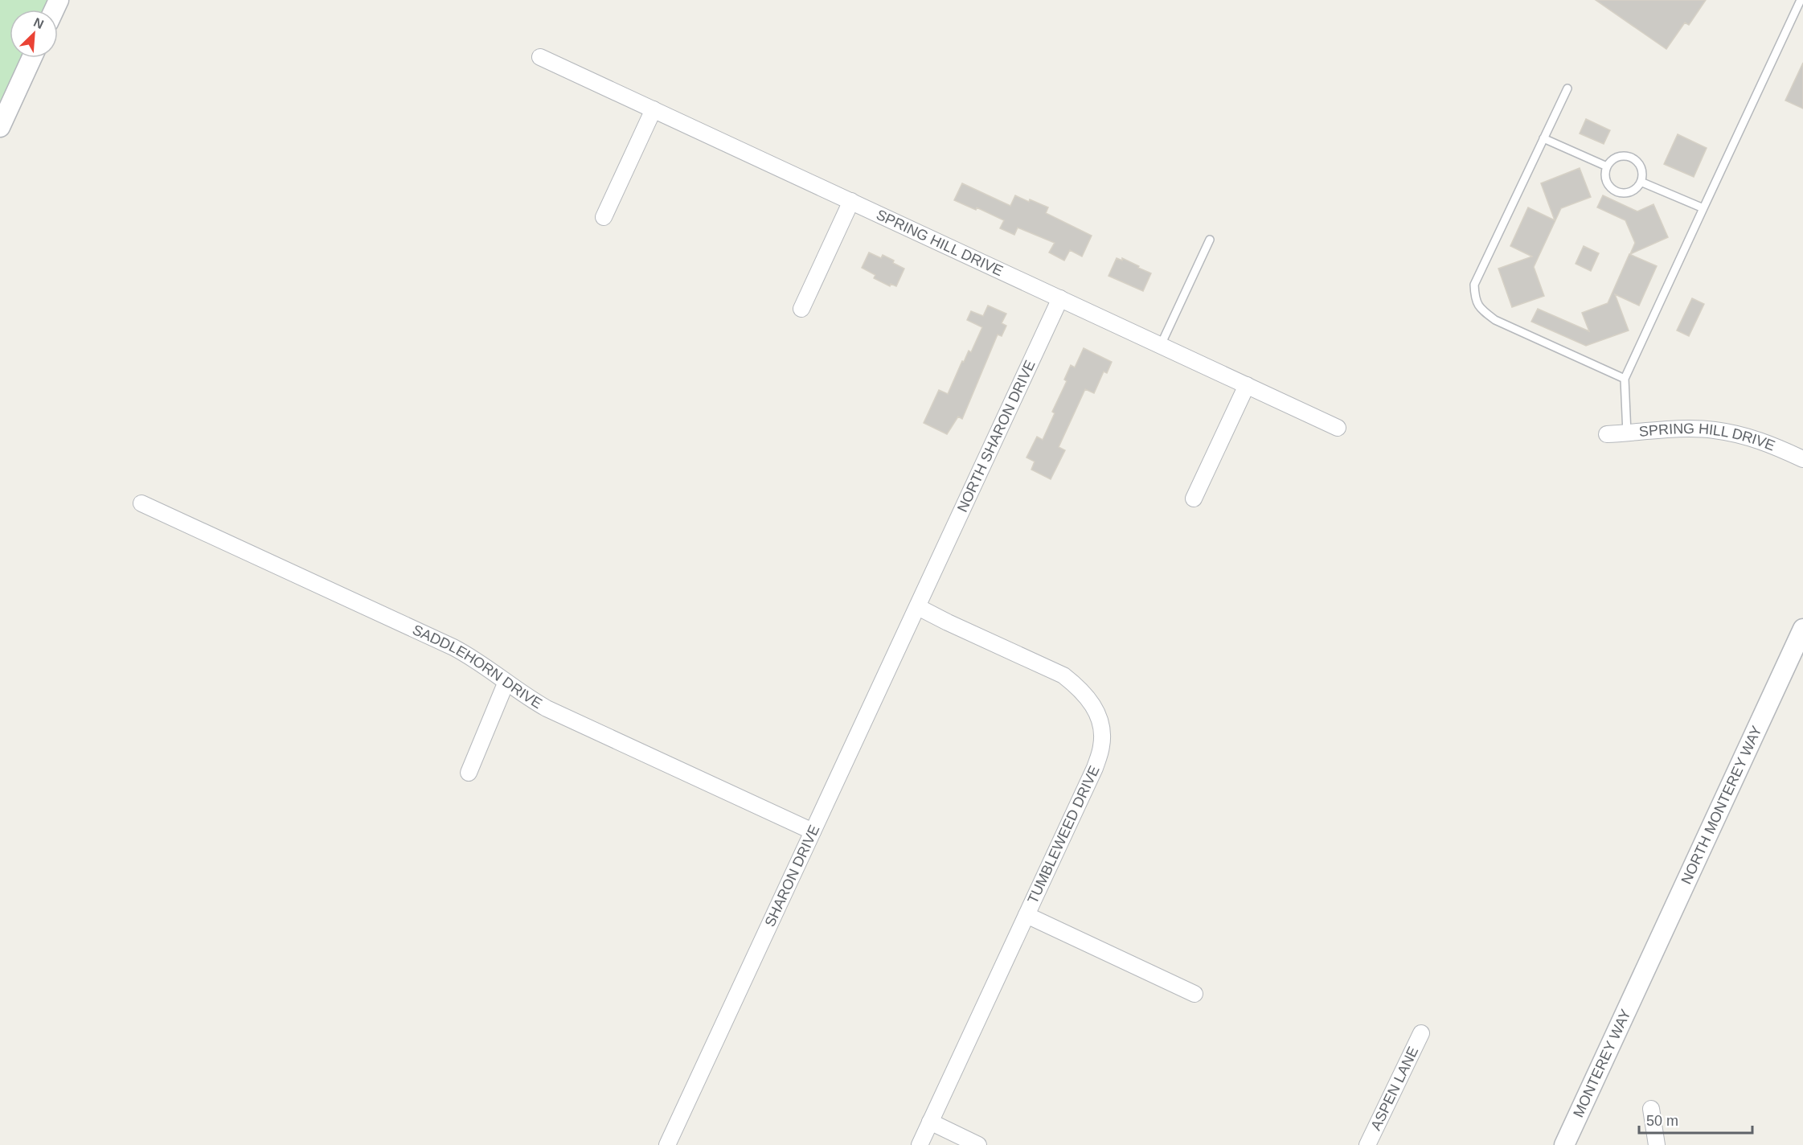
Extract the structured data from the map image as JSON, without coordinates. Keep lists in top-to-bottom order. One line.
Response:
{"streets":{"street":["SPRING HILL DRIVE","NORTH SHARON DRIVE","SADDLEHORN DRIVE","NORTH MONTEREY WAY","TUMBLEWEED DRIVE","SHARON DRIVE","MONTEREY WAY","ASPEN LANE"]},"crossings":[["SPRING HILL DRIVE","NORTH SHARON DRIVE"],["NORTH SHARON DRIVE","TUMBLEWEED DRIVE"],["NORTH SHARON DRIVE","SHARON DRIVE"],["SADDLEHORN DRIVE","SHARON DRIVE"],["NORTH MONTEREY WAY","MONTEREY WAY"],["TUMBLEWEED DRIVE","SHARON DRIVE"]],"scale_bar":"50 m","north":"top right"}
